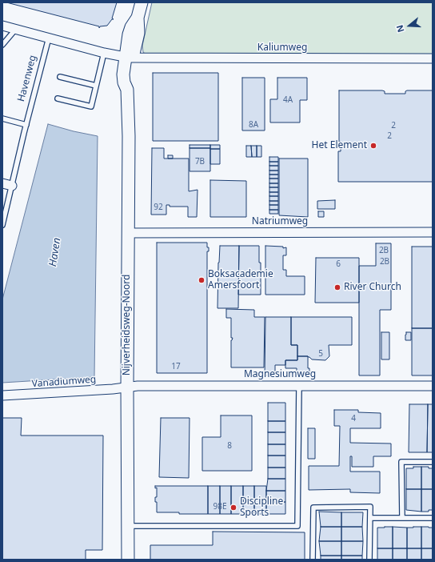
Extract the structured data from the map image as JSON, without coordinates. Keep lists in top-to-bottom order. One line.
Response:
{"streets":{"street":["Kaliumweg","Natriumweg","Nijverheidsweg-Noord","Magnesiumweg","Vanadiumweg"],"lane":["Havenweg"]},"crossings":[["Kaliumweg","Nijverheidsweg-Noord"],["Natriumweg","Nijverheidsweg-Noord"],["Nijverheidsweg-Noord","Magnesiumweg"],["Nijverheidsweg-Noord","Vanadiumweg"],["Magnesiumweg","Vanadiumweg"]],"water":["Haven"],"places":["Het Element","Boksacademie Amersfoort","River Church","Discipline Sports"],"house_numbers":["4A","8A","2","2","7B","92","2B","2B","6","5","17","4","8","98E"],"north":"left"}
